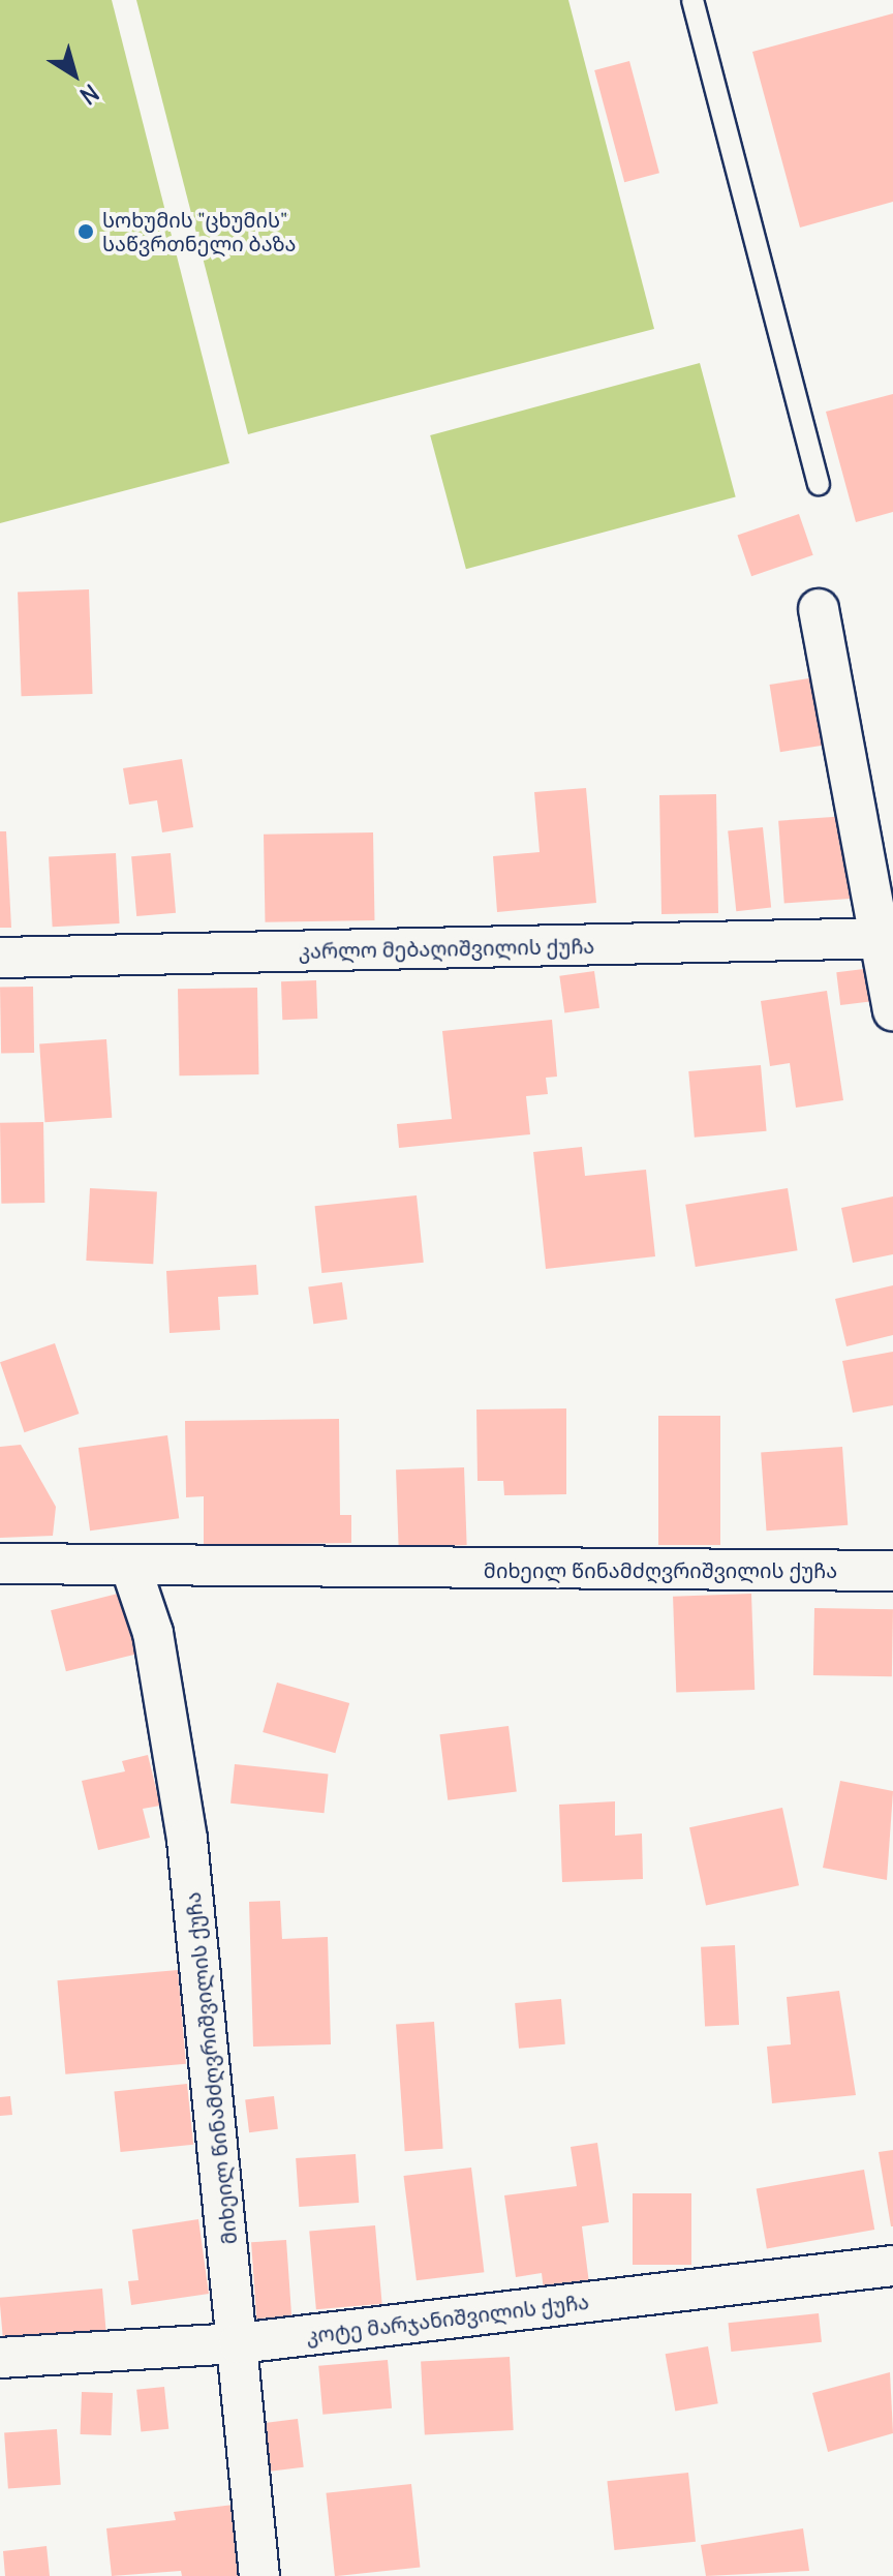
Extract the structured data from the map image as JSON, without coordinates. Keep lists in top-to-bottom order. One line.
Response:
{"streets":{"street":["კარლო მებაღიშვილის ქუჩა","მიხეილ წინამძღვრიშვილის ქუჩა","კოტე მარჯანიშვილის ქუჩა"]},"crossings":[["მიხეილ წინამძღვრიშვილის ქუჩა","კოტე მარჯანიშვილის ქუჩა"]],"places":["სოხუმის \"ცხუმის\" საწვრთნელი ბაზა"],"north":"bottom right"}
